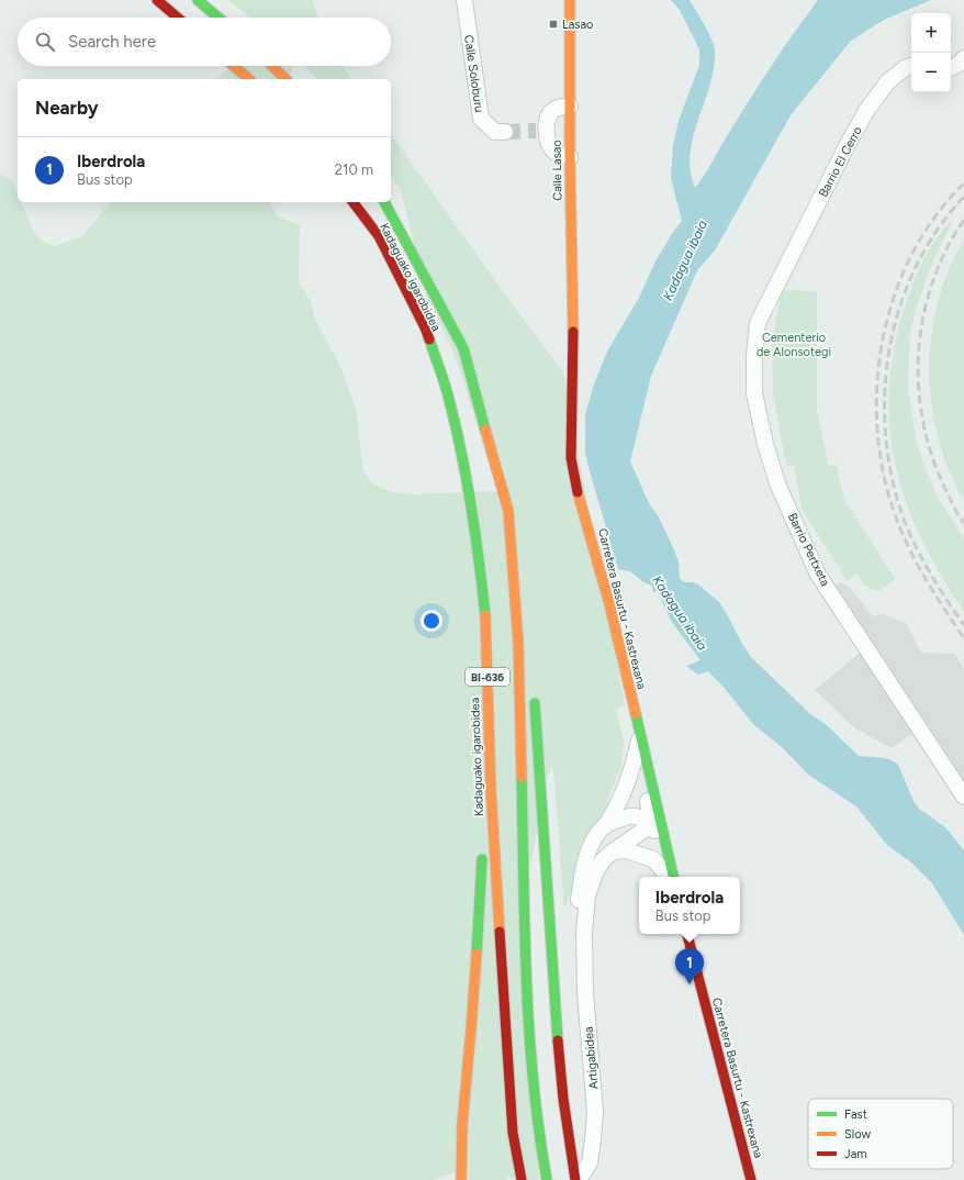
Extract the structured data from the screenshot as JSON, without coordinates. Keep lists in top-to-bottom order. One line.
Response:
{"streets":{"main road":["Calle Lasao","Kadaguako igarobidea","Carretera Basurtu - Kastrexana","BI-636"],"street":["Calle Soloburu","Barrio El Cerro","Barrio Pertxeta","Artigabidea"]},"crossings":[["Barrio El Cerro","Barrio Pertxeta"],["Calle Lasao","Carretera Basurtu - Kastrexana"]],"water":["Kadagua ibaia"],"parks":["Cementerio de Alonsotegi"],"places":{"transit":["Lasao"]},"legend":["Fast","Slow","Jam"],"page":{"map_buttons":["+","−"],"search":"Search here","heading":"Nearby","list":[{"mark":"1","name":"Iberdrola","note":"Bus stop","value":"210 m"}],"popup":["Iberdrola","Bus stop"],"pins":"1"}}
